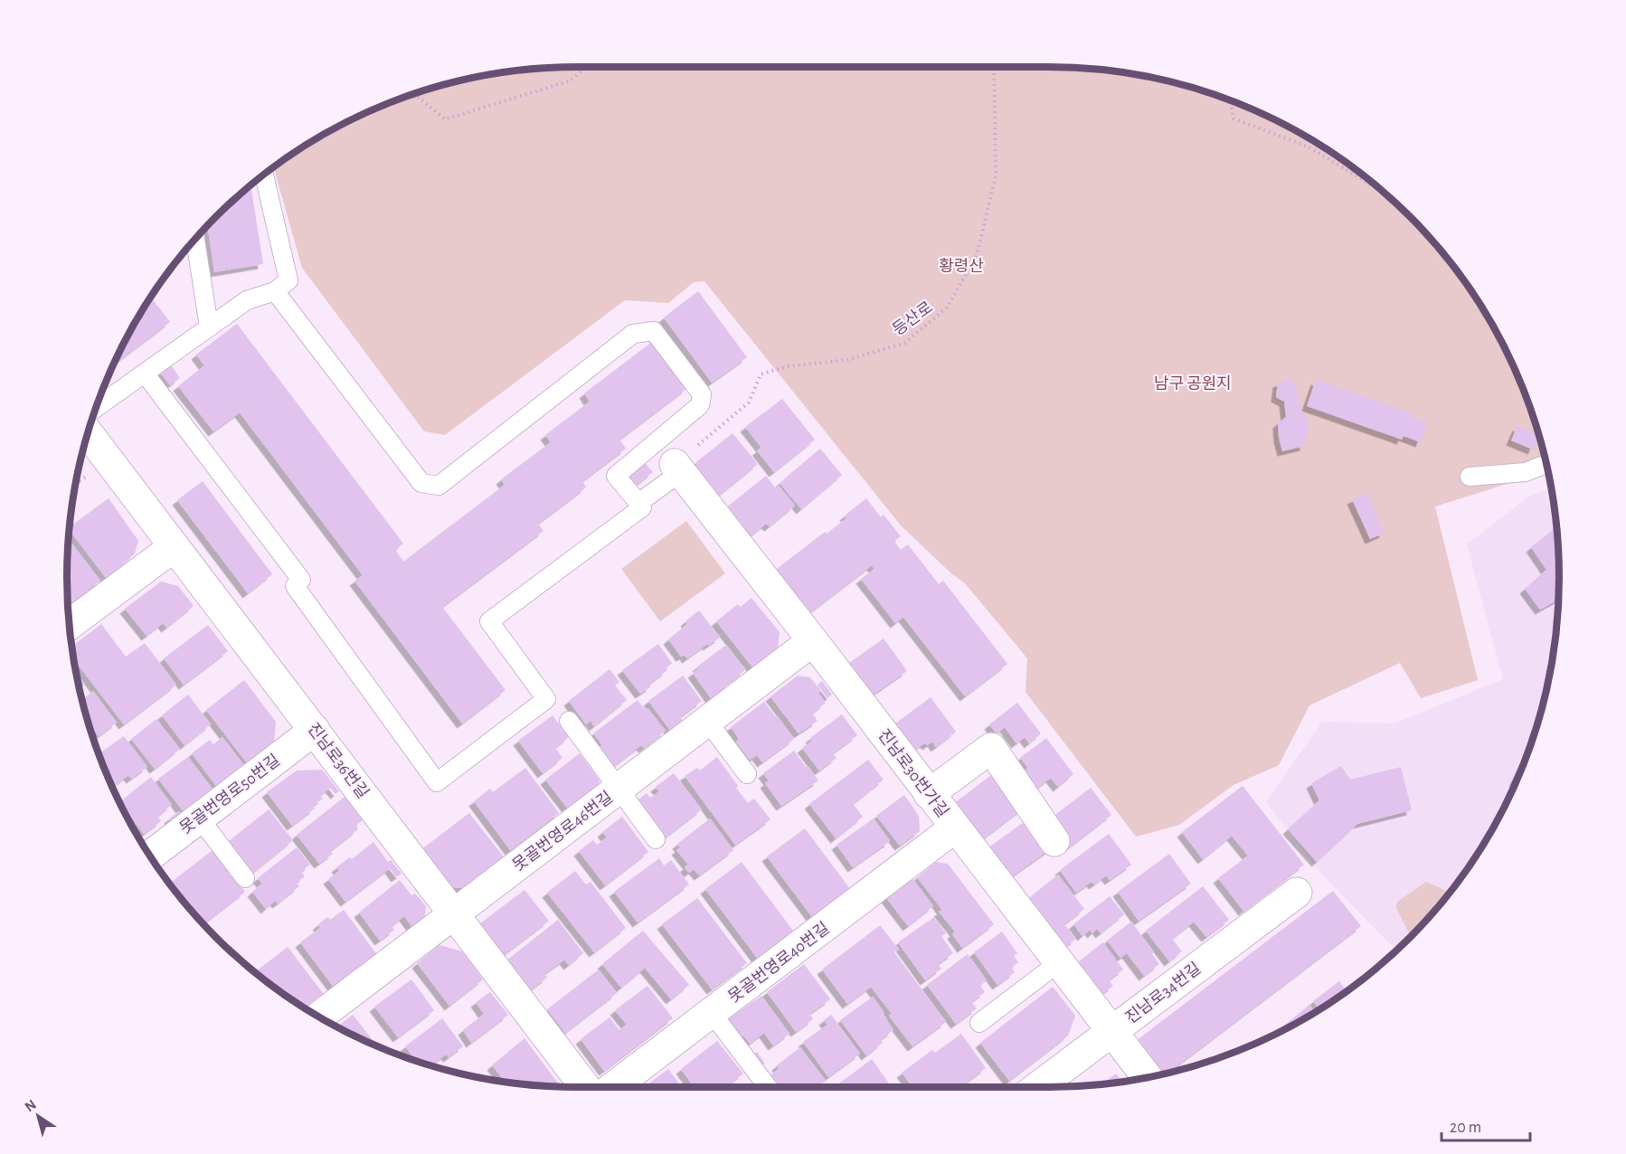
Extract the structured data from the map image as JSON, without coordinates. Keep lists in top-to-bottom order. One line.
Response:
{"streets":{"street":["진남로36번길","진남로30번가길","못골번영로50번길","못골번영로46번길","못골번영로40번길","진남로34번길"],"path":["등산로"]},"crossings":[["등산로","진남로30번가길"],["진남로36번길","못골번영로50번길"],["진남로36번길","못골번영로46번길"],["진남로30번가길","못골번영로46번길"],["진남로30번가길","못골번영로40번길"],["진남로30번가길","진남로34번길"]],"parks":["황령산","남구 공원지"],"scale_bar":"20 m","north":"top left"}
